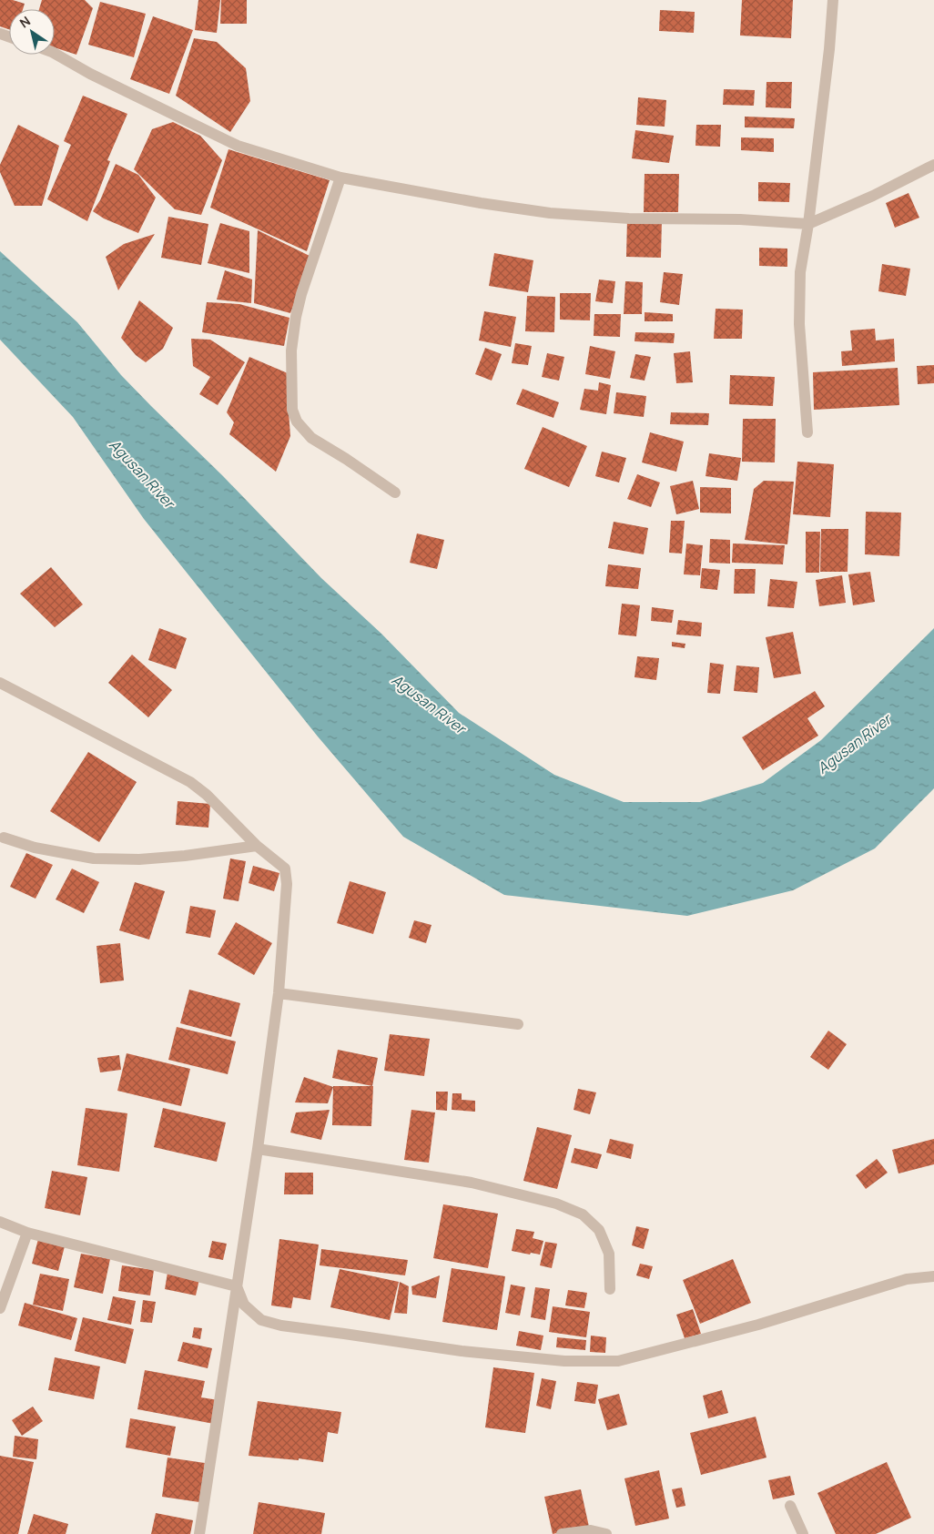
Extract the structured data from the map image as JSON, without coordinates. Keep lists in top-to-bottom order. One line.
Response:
{"water":["Agusan River"],"north":"top left"}
